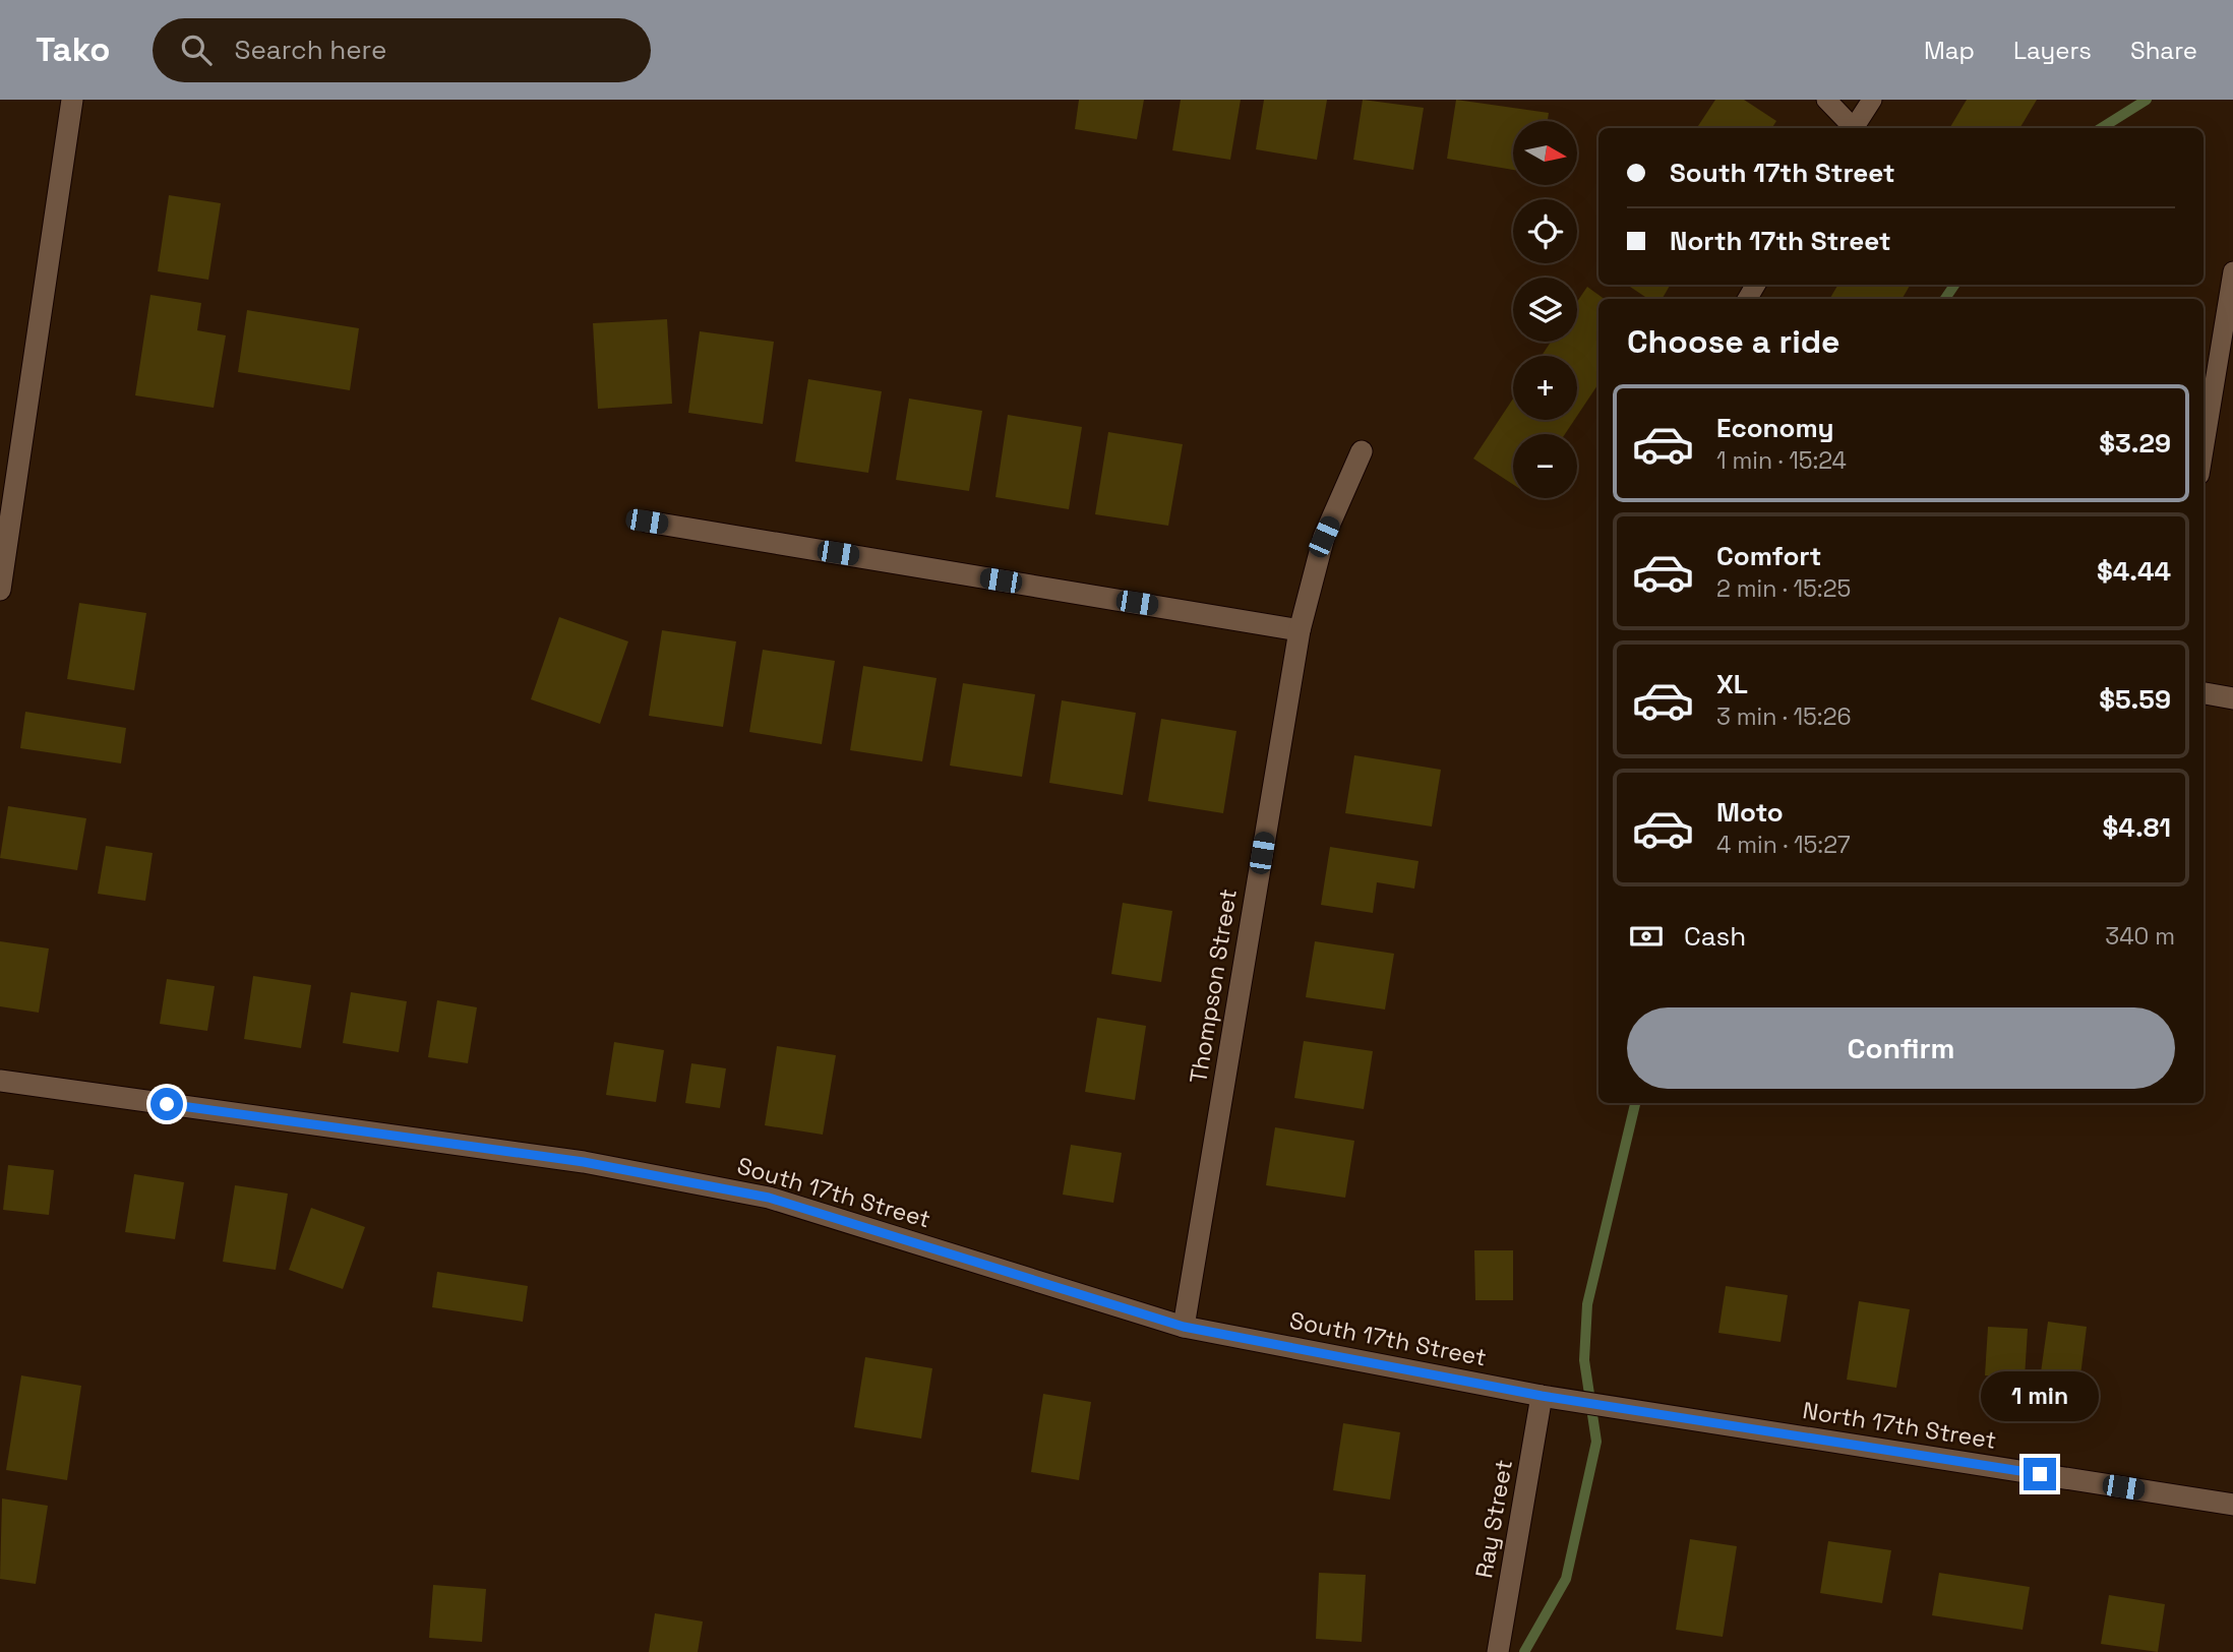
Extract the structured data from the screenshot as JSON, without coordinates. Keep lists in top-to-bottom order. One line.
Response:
{"streets":{"street":["Thompson Street","South 17th Street","North 17th Street","Ray Street"]},"crossings":[["Thompson Street","South 17th Street"],["South 17th Street","North 17th Street"],["South 17th Street","Ray Street"]],"north":"right","page":{"header":"Tako","search":"Search here","nav":["Map","Layers","Share"],"map_buttons":["+","−"],"banner":["South 17th Street","North 17th Street"],"heading":"Choose a ride","list":[{"name":"Economy","note":"1 min · 15:24","value":"$3.29"},{"name":"Comfort","note":"2 min · 15:25","value":"$4.44"},{"name":"XL","note":"3 min · 15:26","value":"$5.59"},{"name":"Moto","note":"4 min · 15:27","value":"$4.81"}],"pay":["Cash","340 m"],"buttons":"Confirm","bubble":"1 min"}}
